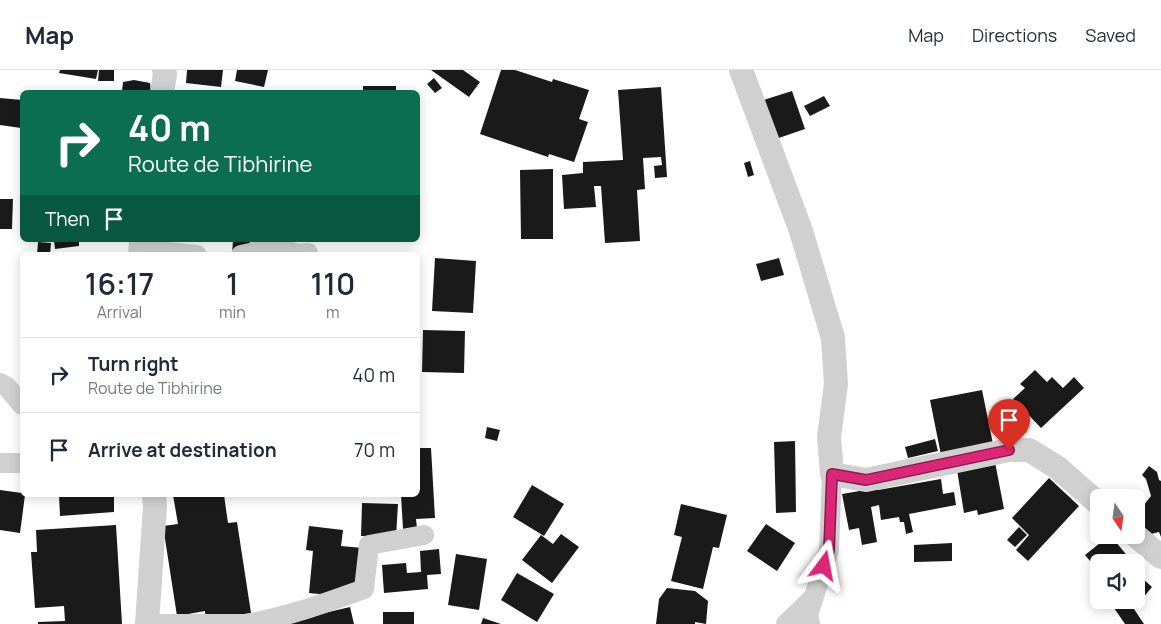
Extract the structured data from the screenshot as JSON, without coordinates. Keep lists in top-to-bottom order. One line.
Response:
{"north":"bottom","page":{"header":"Map","nav":["Map","Directions","Saved"],"turn":["40 m","Route de Tibhirine"],"then":"Then","eta":["16:17","Arrival","1","min","110","m"],"list":[{"name":"Turn right","note":"Route de Tibhirine","value":"40 m"},{"name":"Arrive at destination","value":"70 m"}]}}
